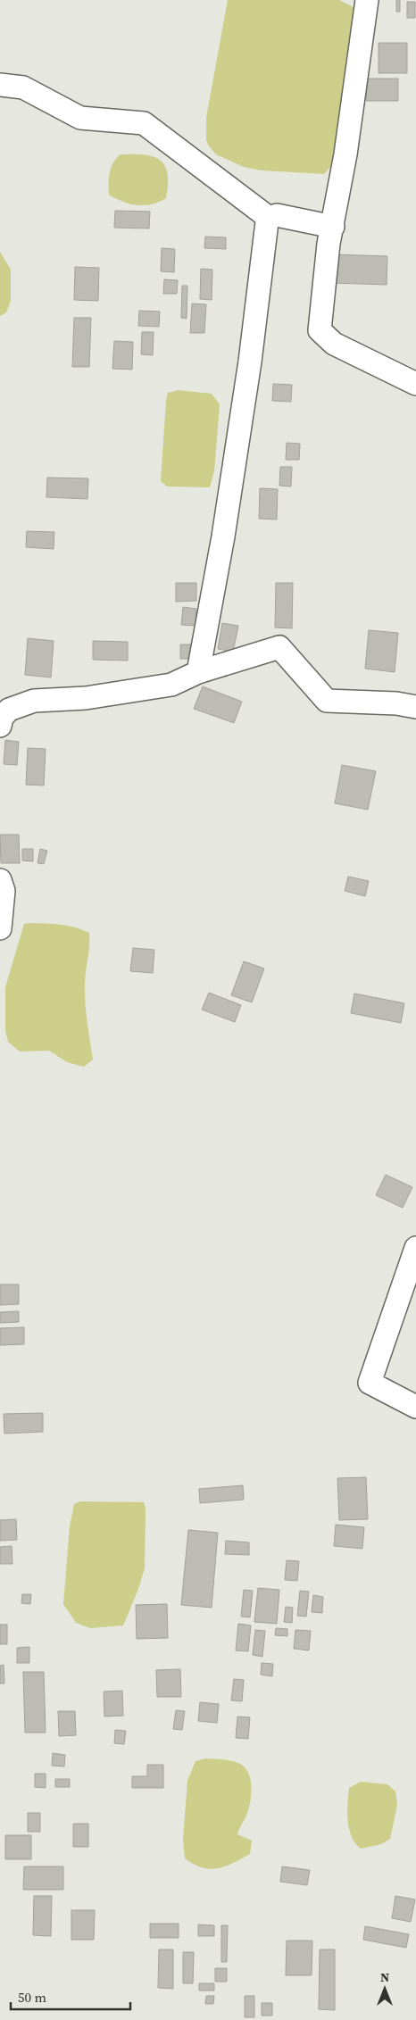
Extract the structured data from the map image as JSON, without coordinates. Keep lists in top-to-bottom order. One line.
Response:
{"scale_bar":"50 m","north":"top"}
